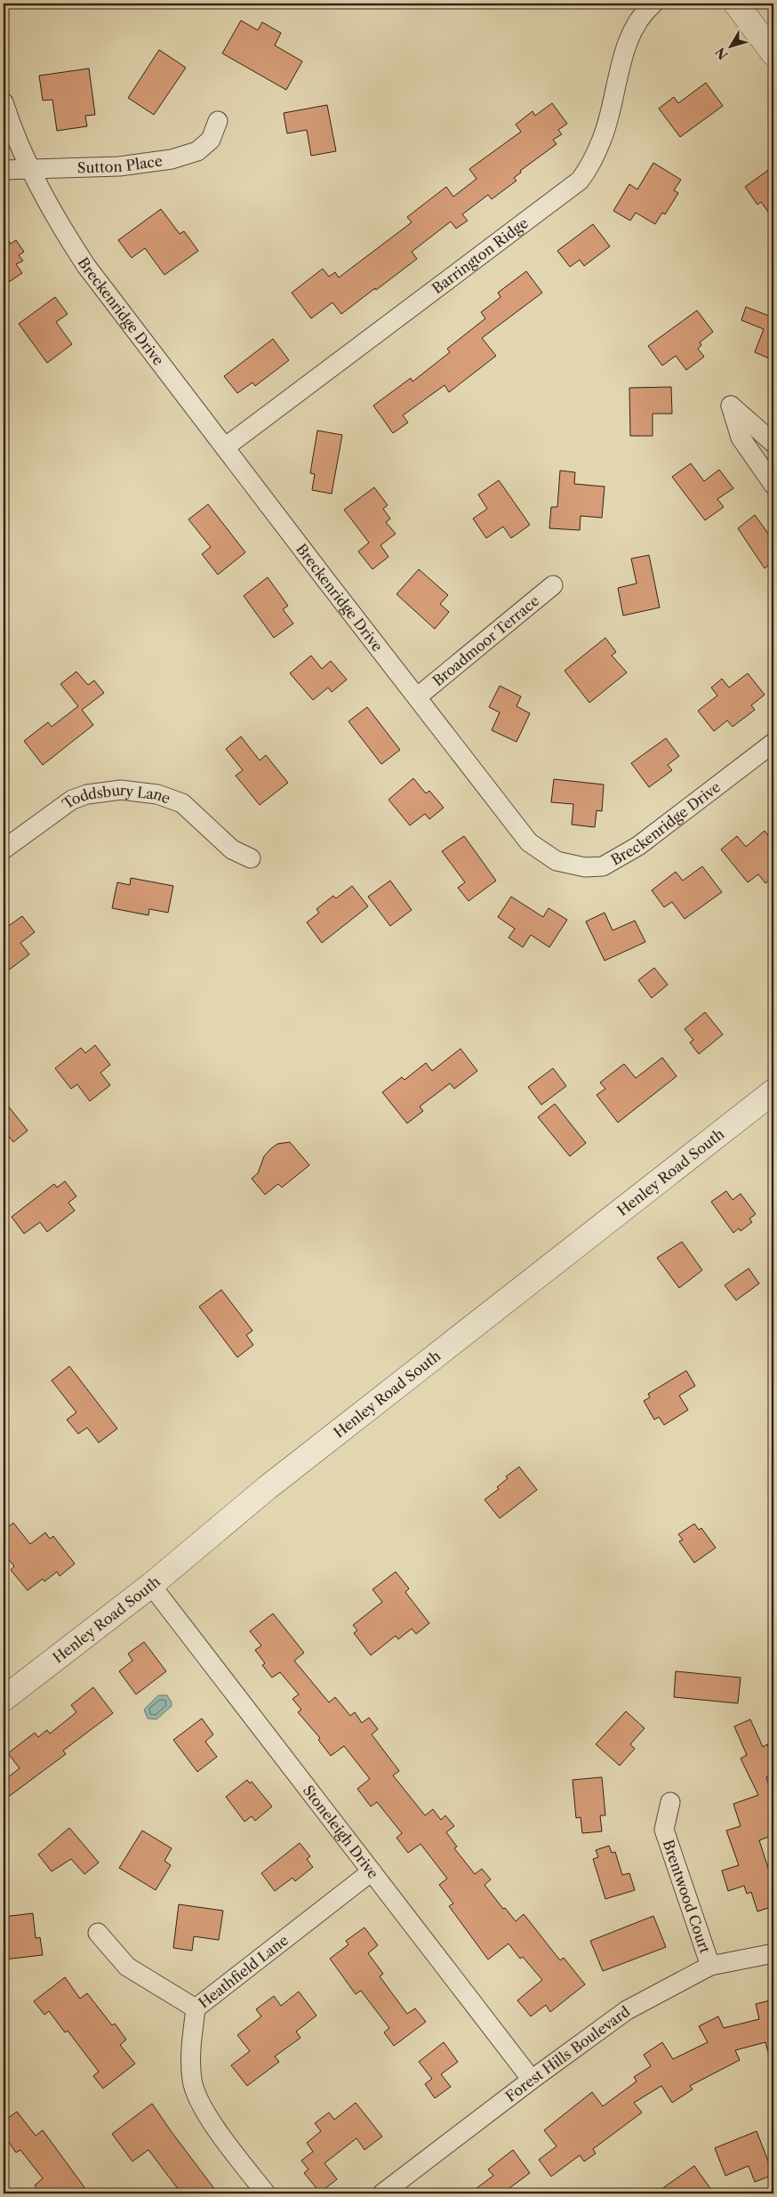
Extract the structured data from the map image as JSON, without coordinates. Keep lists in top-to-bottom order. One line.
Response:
{"streets":{"street":["Sutton Place","Barrington Ridge","Breckenridge Drive","Broadmoor Terrace","Toddsbury Lane","Henley Road South","Stoneleigh Drive","Brentwood Court","Heathfield Lane","Forest Hills Boulevard"]},"crossings":[["Sutton Place","Breckenridge Drive"],["Barrington Ridge","Breckenridge Drive"],["Breckenridge Drive","Broadmoor Terrace"],["Henley Road South","Stoneleigh Drive"],["Stoneleigh Drive","Heathfield Lane"],["Stoneleigh Drive","Forest Hills Boulevard"],["Brentwood Court","Forest Hills Boulevard"]],"north":"bottom left"}
